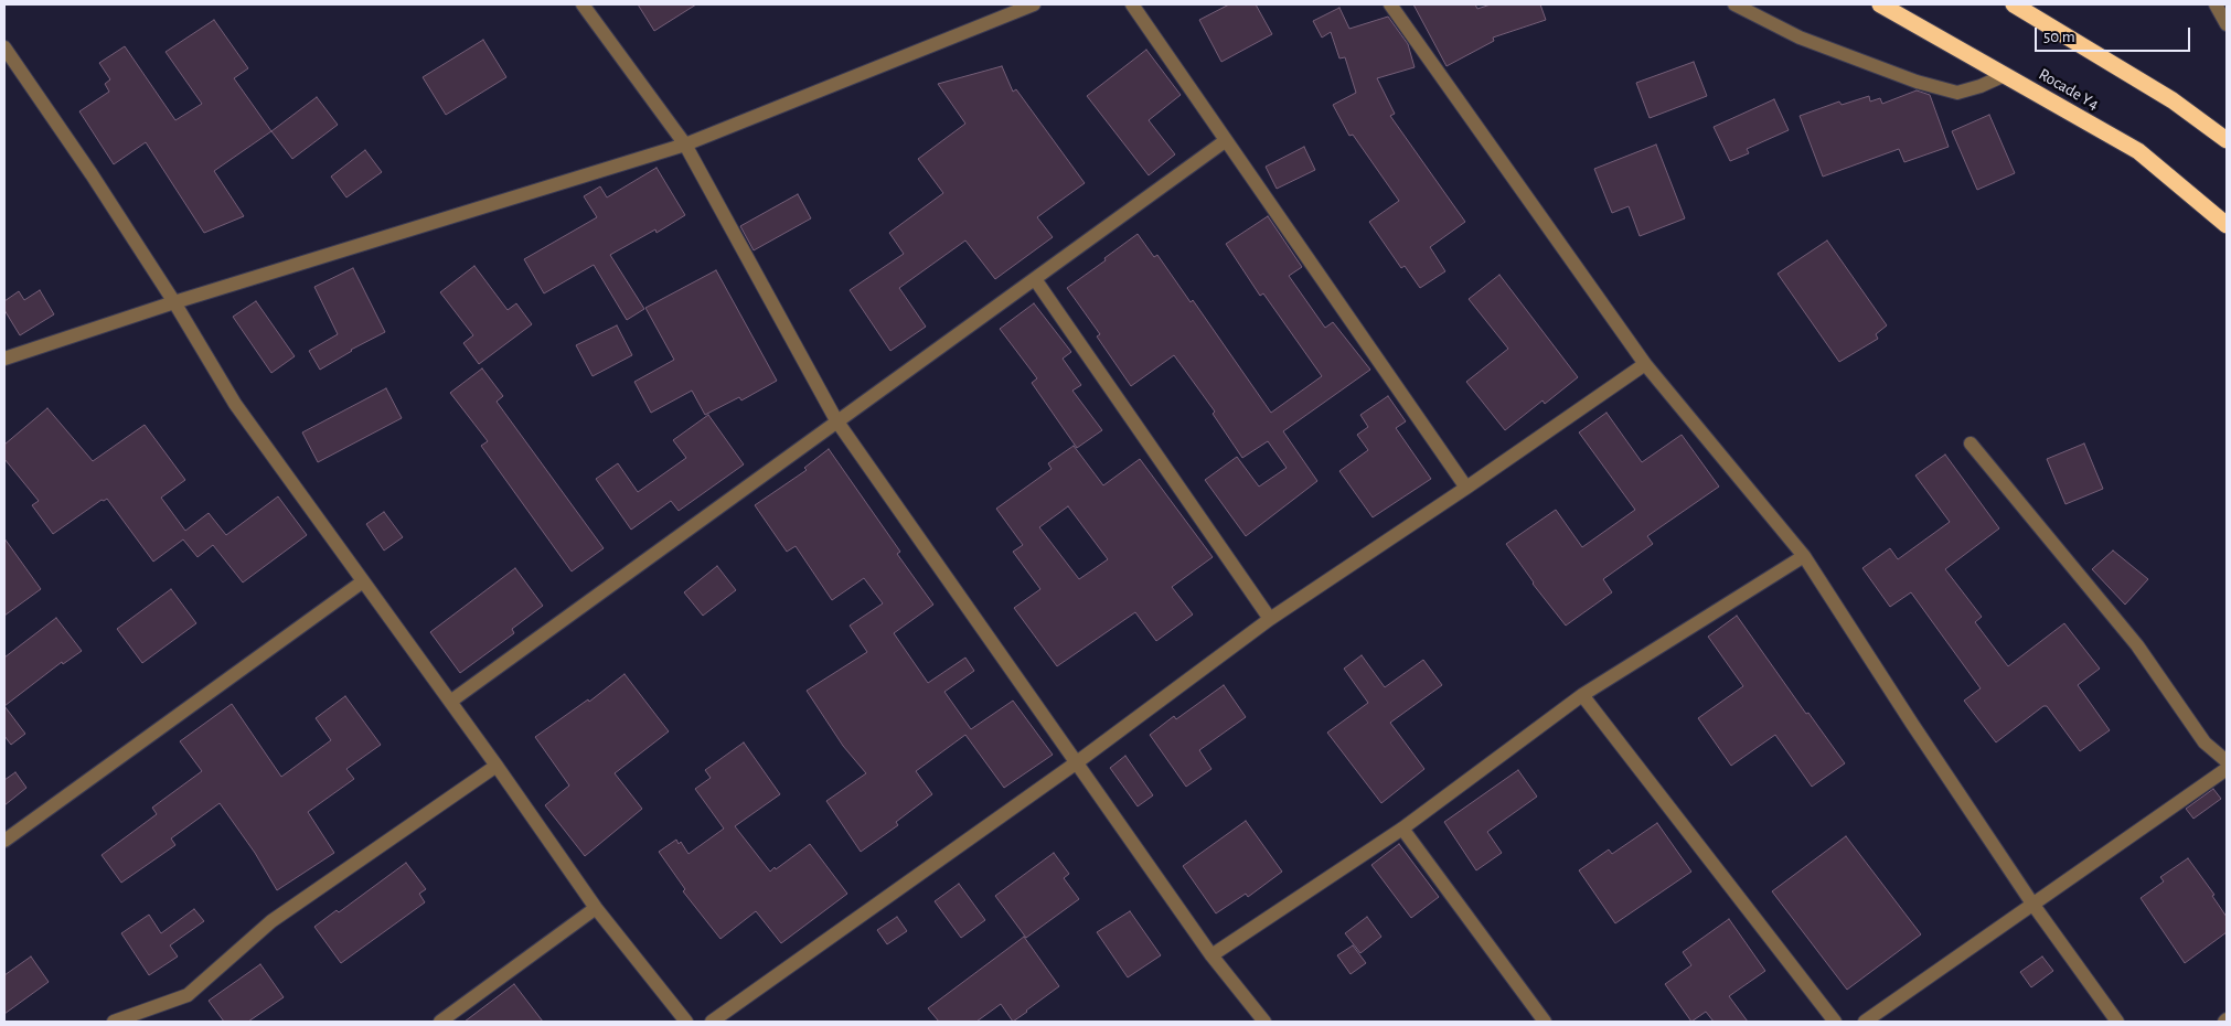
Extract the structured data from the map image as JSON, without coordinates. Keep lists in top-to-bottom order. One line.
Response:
{"streets":{"highway":["Rocade Y4"]},"scale_bar":"50 m"}
